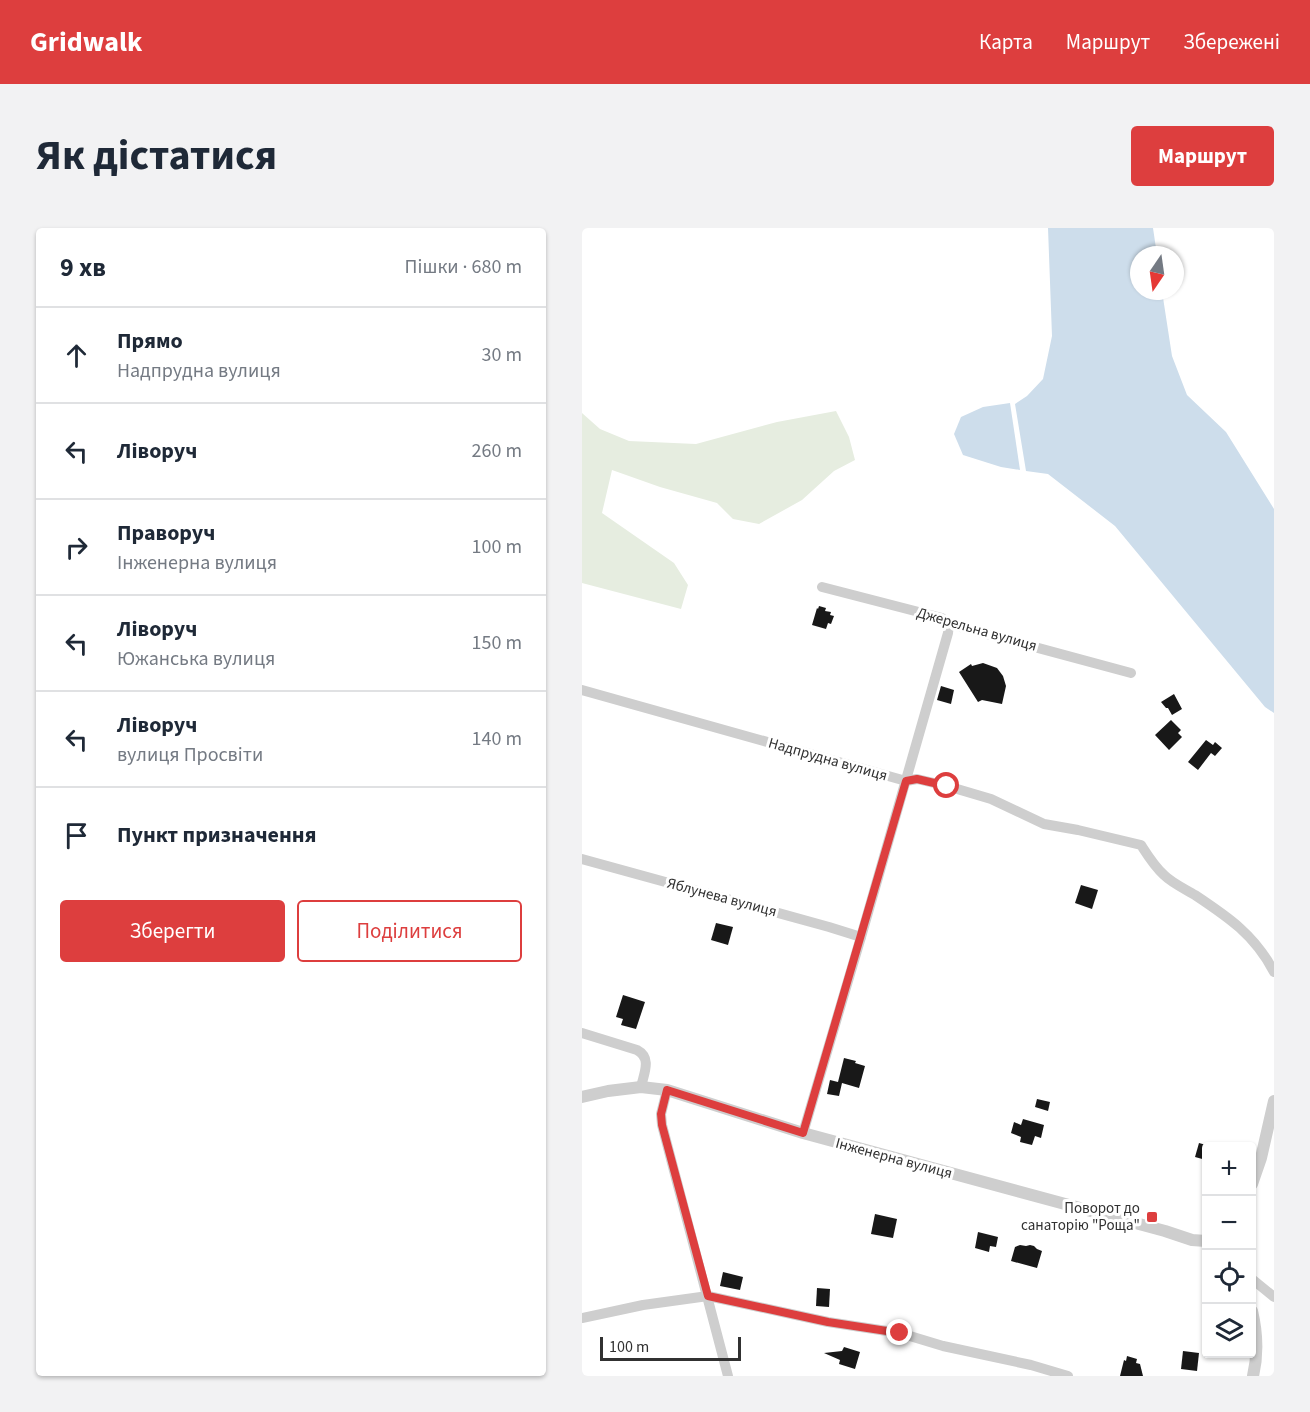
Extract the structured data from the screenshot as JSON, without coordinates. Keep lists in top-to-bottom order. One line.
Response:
{"streets":{"street":["Джерельна вулиця","Надпрудна вулиця","Яблунева вулиця","Інженерна вулиця"]},"places":{"transit":["Поворот до санаторію \"Роща\""]},"scale_bar":"100 m","north":"bottom","page":{"header":"Gridwalk","nav":["Карта","Маршрут","Збережені"],"title":"Як дістатися","buttons":["Маршрут",["Зберегти","Поділитися"]],"heading":["9 хв","Пішки · 680 m"],"list":[["Прямо","Надпрудна вулиця","30 m"],["Ліворуч","260 m"],["Праворуч","Інженерна вулиця","100 m"],["Ліворуч","Южанська вулиця","150 m"],["Ліворуч","вулиця Просвіти","140 m"],"Пункт призначення"],"map_buttons":["+","−"],"scale":"100 m"}}
